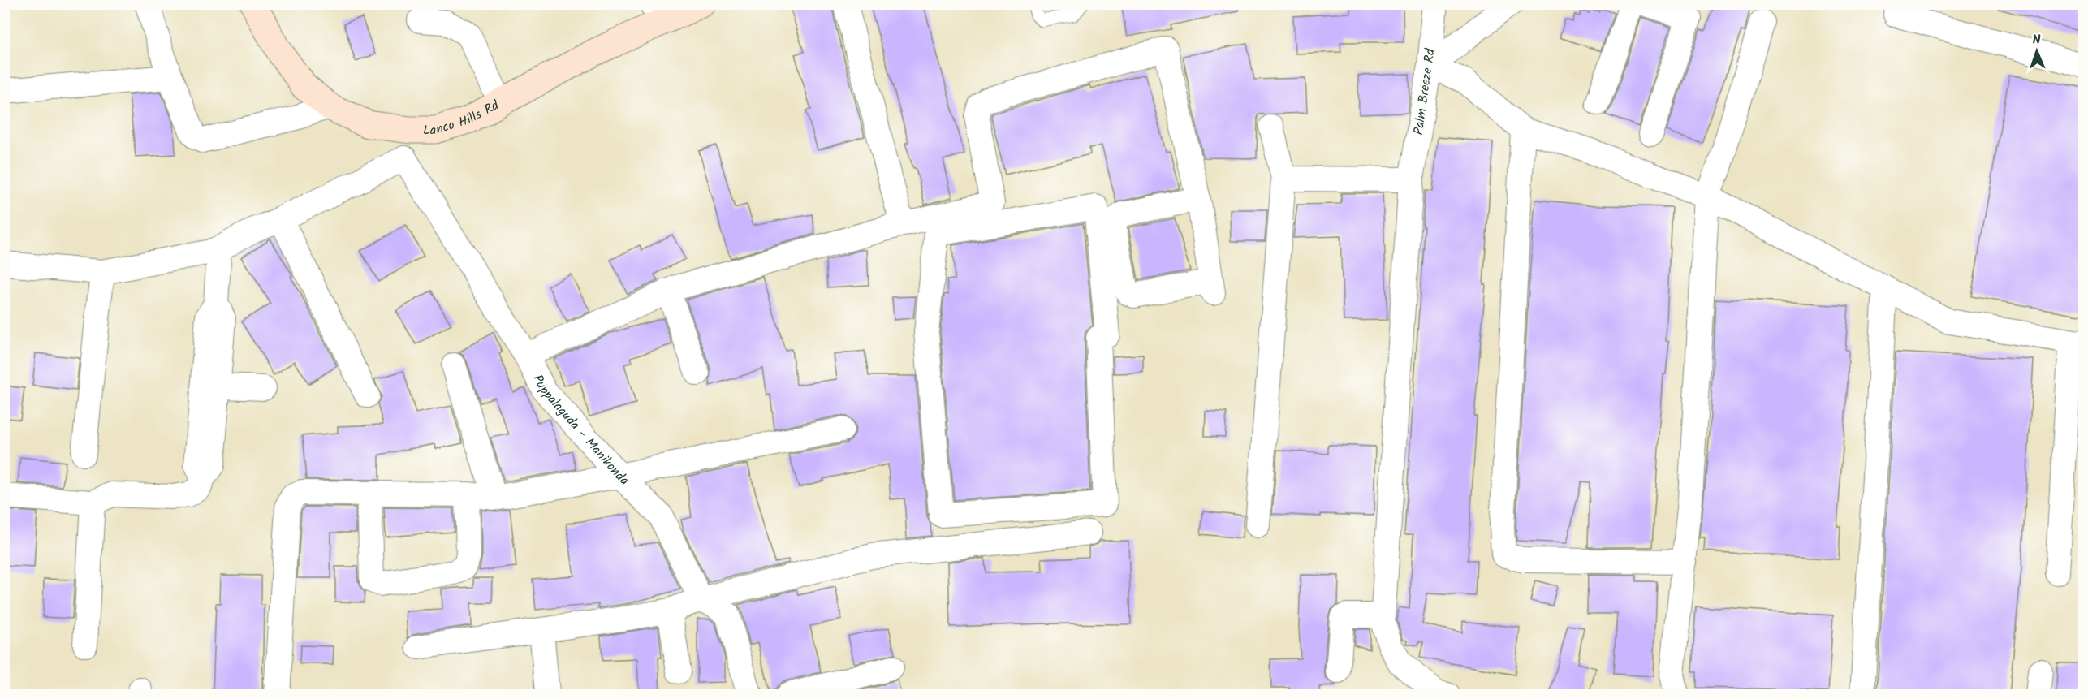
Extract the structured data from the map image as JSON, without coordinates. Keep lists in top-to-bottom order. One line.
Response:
{"streets":{"street":["Palm Breeze Rd","Lanco Hills Rd","Puppalaguda - Manikonda"]},"north":"top"}
